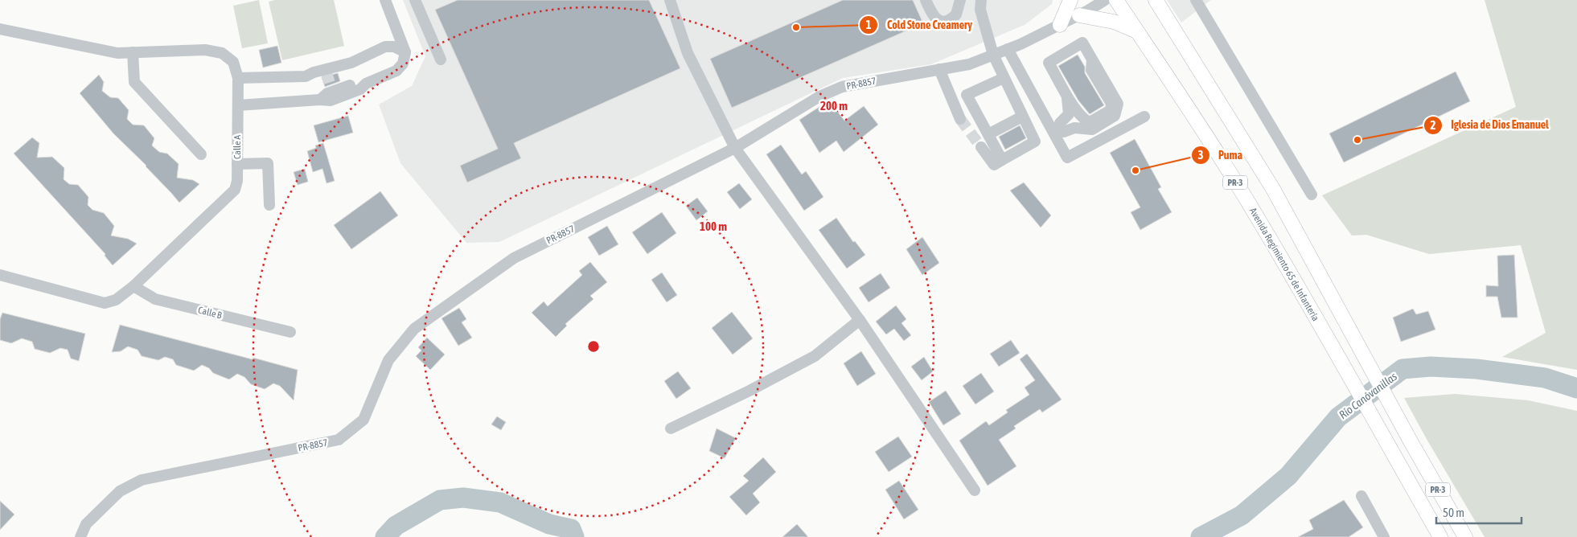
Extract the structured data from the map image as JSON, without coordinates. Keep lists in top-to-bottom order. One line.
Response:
{"streets":{"main road":["PR-3","Avenida Regimiento 65 de Infantería"],"street":["PR-8857","Calle A","Calle B"]},"crossings":[["Calle A","Calle B"]],"water":["Río Canóvanillas"],"places":["Cold Stone Creamery","Iglesia de Dios Emanuel","Puma"],"scale_bar":"50 m","rings":["200 m","100 m"]}
